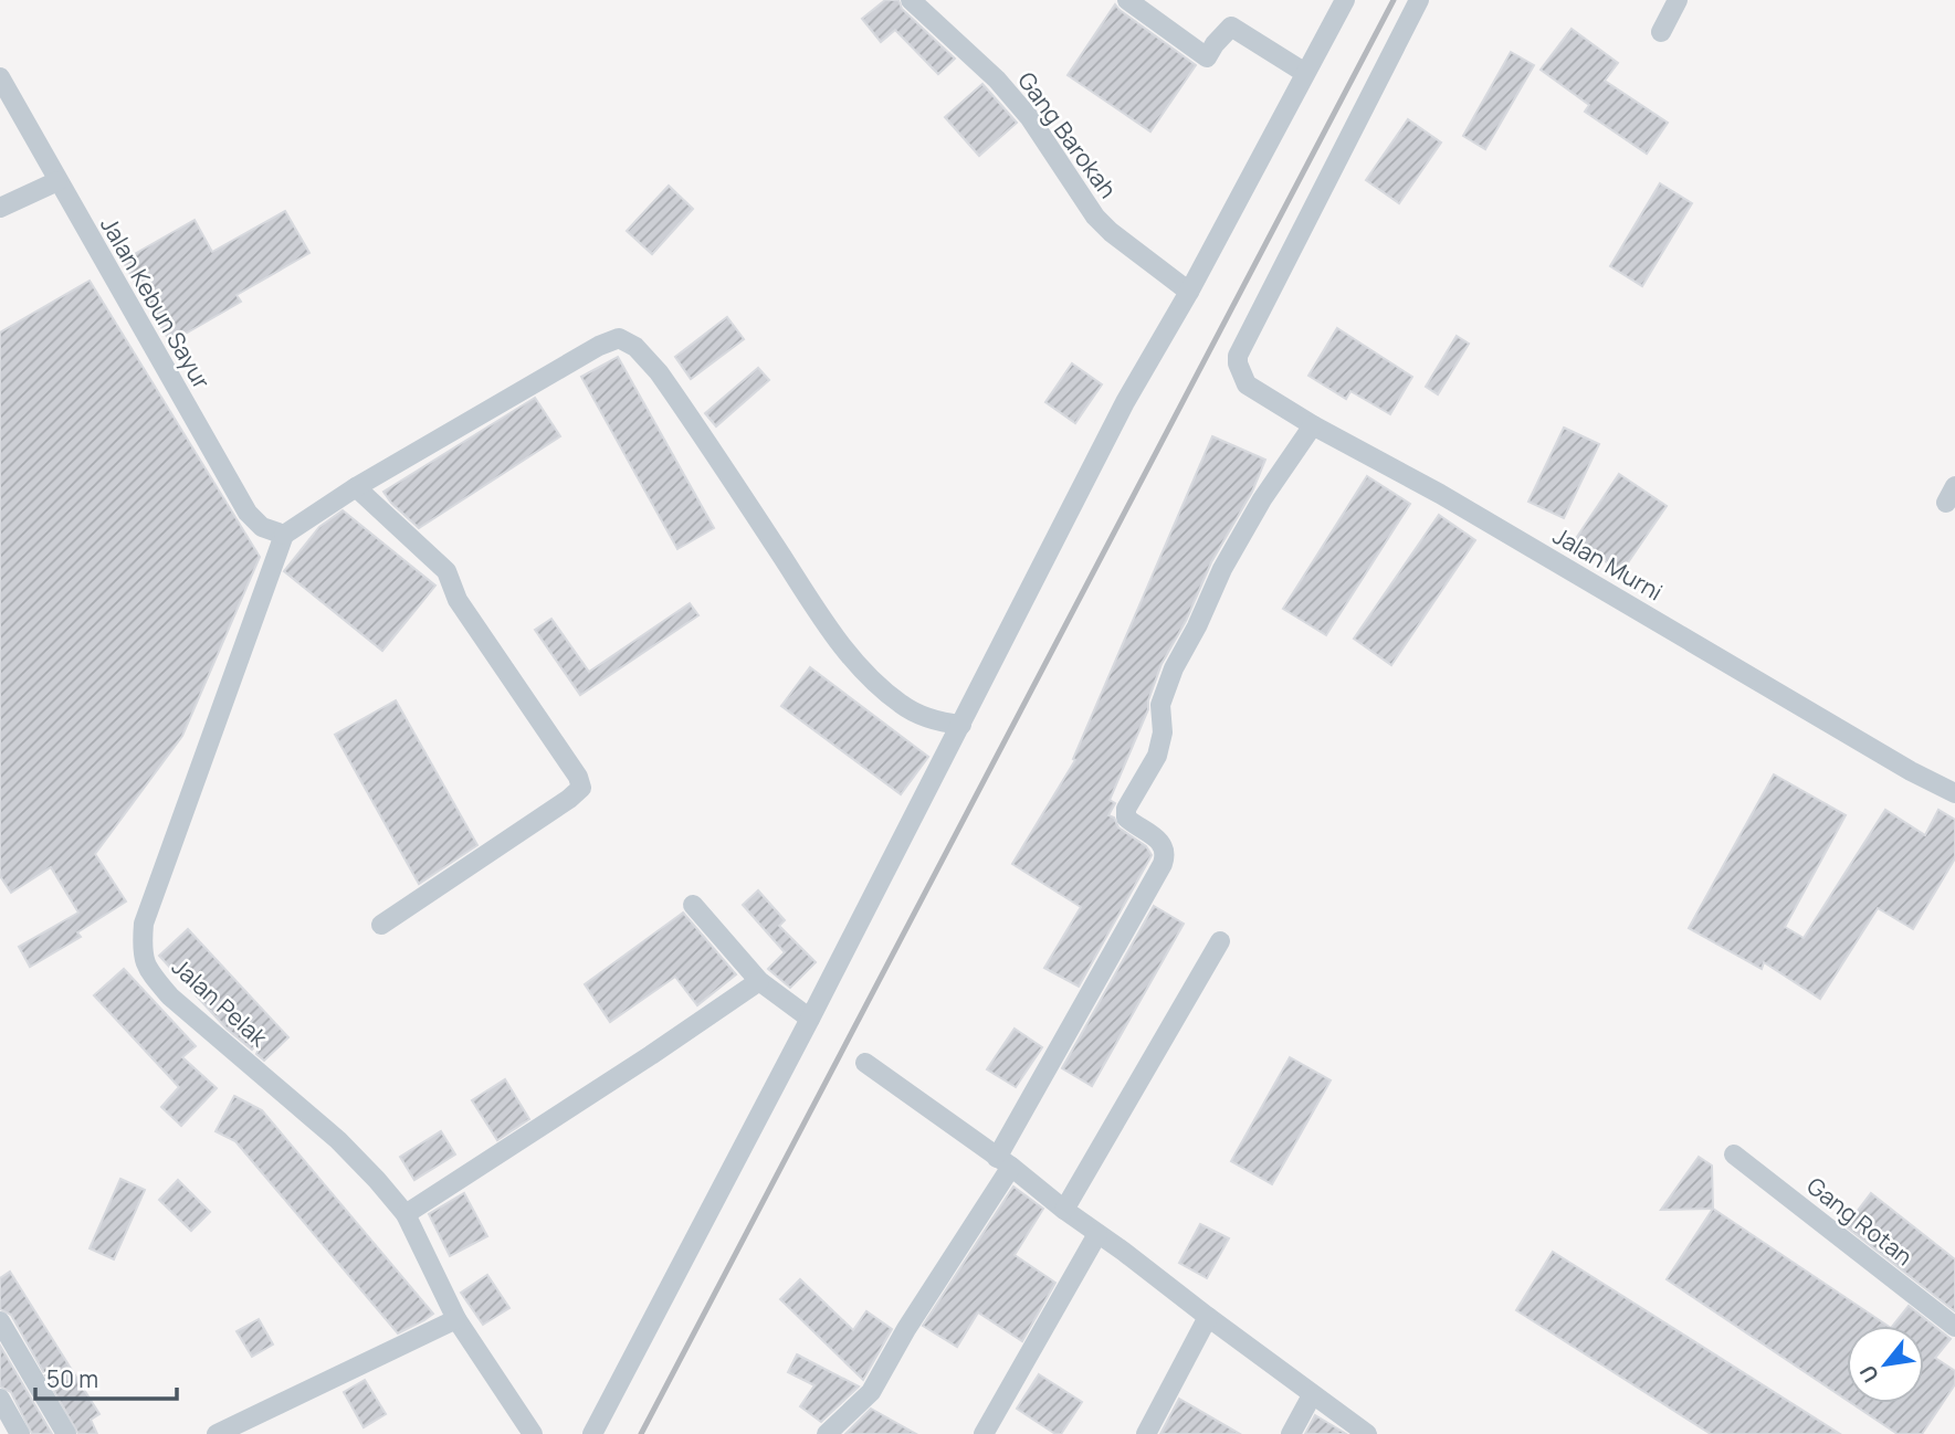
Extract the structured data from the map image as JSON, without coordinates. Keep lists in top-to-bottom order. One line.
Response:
{"streets":{"street":["Gang Barokah","Jalan Kebun Sayur","Jalan Murni","Jalan Pelak","Gang Rotan"]},"crossings":[["Jalan Kebun Sayur","Jalan Pelak"]],"scale_bar":"50 m","north":"bottom left"}
